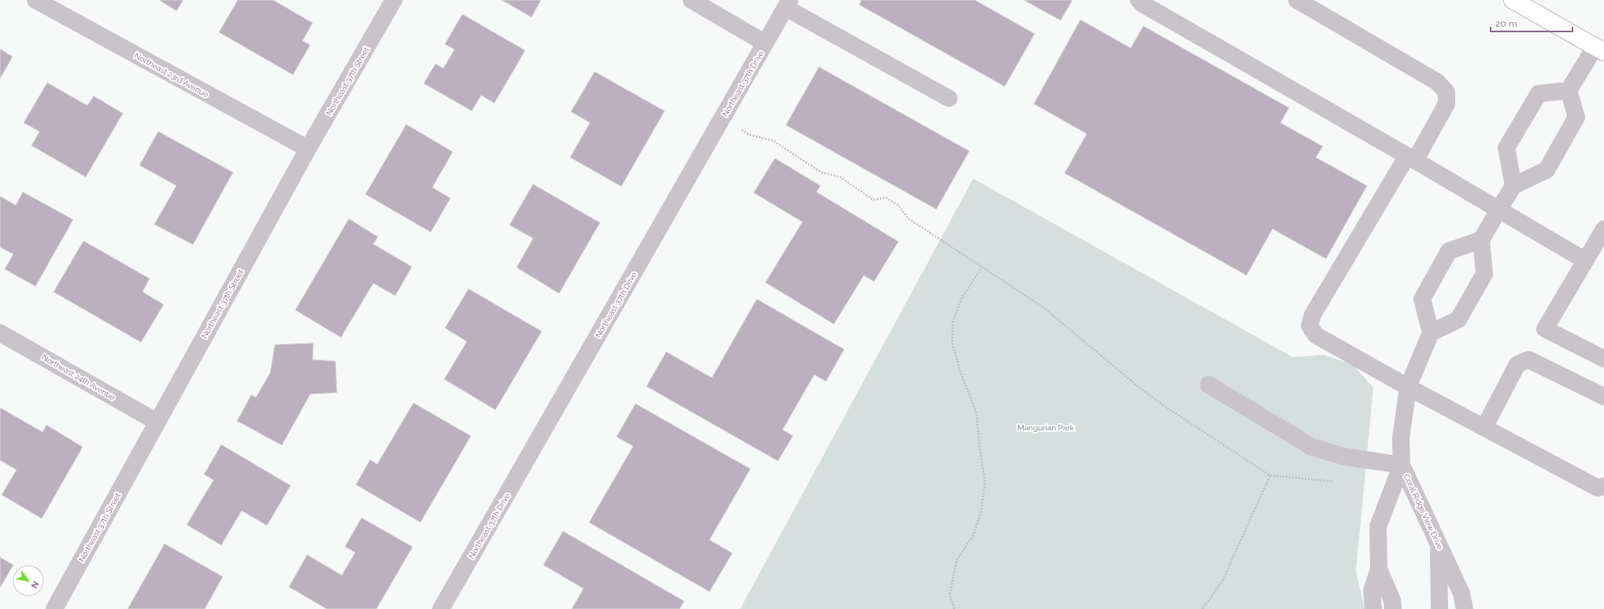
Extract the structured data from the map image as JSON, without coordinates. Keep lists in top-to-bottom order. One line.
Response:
{"streets":{"street":["Northeast 23rd Avenue","Northeast 37th Street","Northeast 37th Drive","Northeast 24th Avenue","Coral Ridge View Drive"]},"crossings":[["Northeast 23rd Avenue","Northeast 37th Street"],["Northeast 37th Street","Northeast 24th Avenue"]],"parks":["Mangurian Park"],"scale_bar":"20 m","north":"bottom right"}
